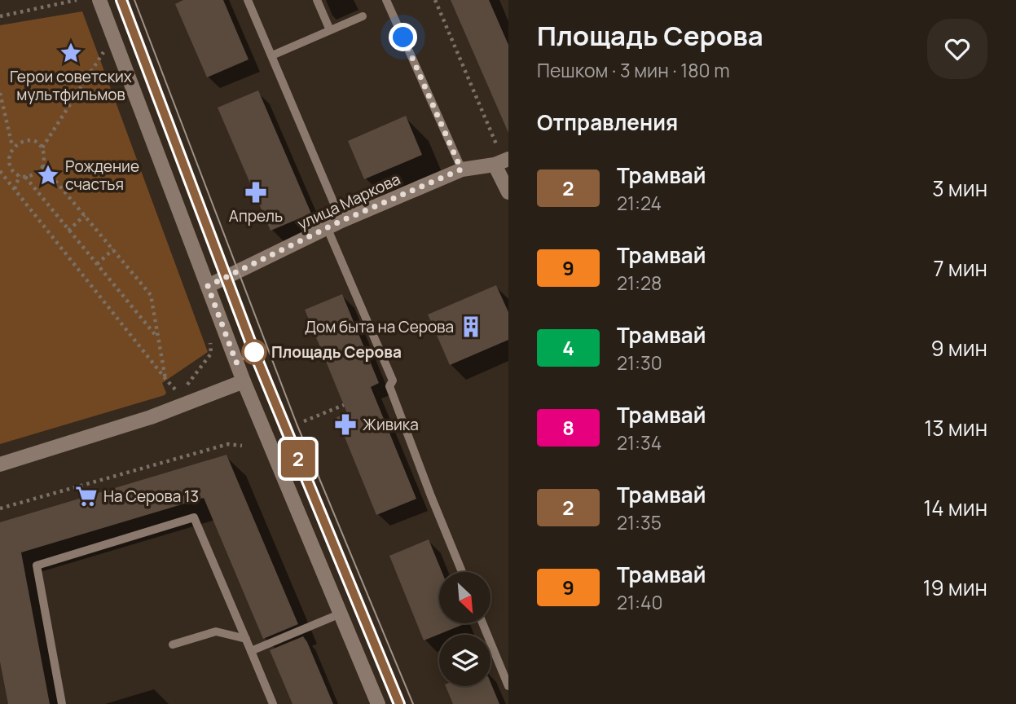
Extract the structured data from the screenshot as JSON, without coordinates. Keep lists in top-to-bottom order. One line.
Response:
{"streets":{"street":["улица Маркова"]},"places":{"place":["Герои советских мультфильмов","Рождение счастья"],"pharmacy":["Апрель","Живика"],"building":["Дом быта на Серова"],"other":["Площадь Серова"],"supermarket":["На Серова 13"]},"lines":["tram line 2"],"north":"bottom right","page":{"on_map":"2","heading":[["Площадь Серова","Пешком · 3 мин · 180 m"],"Отправления"],"list":[{"mark":"2","name":"Трамвай","note":"21:24","value":"3 мин"},{"mark":"9","name":"Трамвай","note":"21:28","value":"7 мин"},{"mark":"4","name":"Трамвай","note":"21:30","value":"9 мин"},{"mark":"8","name":"Трамвай","note":"21:34","value":"13 мин"},{"mark":"2","name":"Трамвай","note":"21:35","value":"14 мин"},{"mark":"9","name":"Трамвай","note":"21:40","value":"19 мин"}]}}
